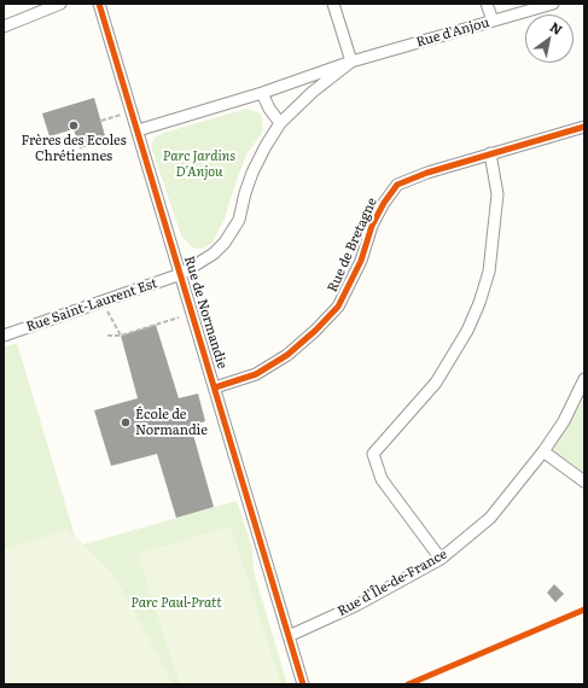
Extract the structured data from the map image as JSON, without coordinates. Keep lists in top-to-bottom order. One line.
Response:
{"streets":{"street":["Rue d'Anjou","Rue de Bretagne","Rue Saint-Laurent Est","Rue de Normandie","Rue d'Île-de-France"]},"crossings":[["Rue d'Anjou","Rue Saint-Laurent Est"],["Rue d'Anjou","Rue de Normandie"],["Rue de Bretagne","Rue de Normandie"],["Rue Saint-Laurent Est","Rue de Normandie"],["Rue de Normandie","Rue d'Île-de-France"]],"parks":["Parc Jardins D'Anjou","Parc Paul-Pratt"],"places":["Frères des Ecoles Chrétiennes","École de Normandie"],"north":"top right"}
